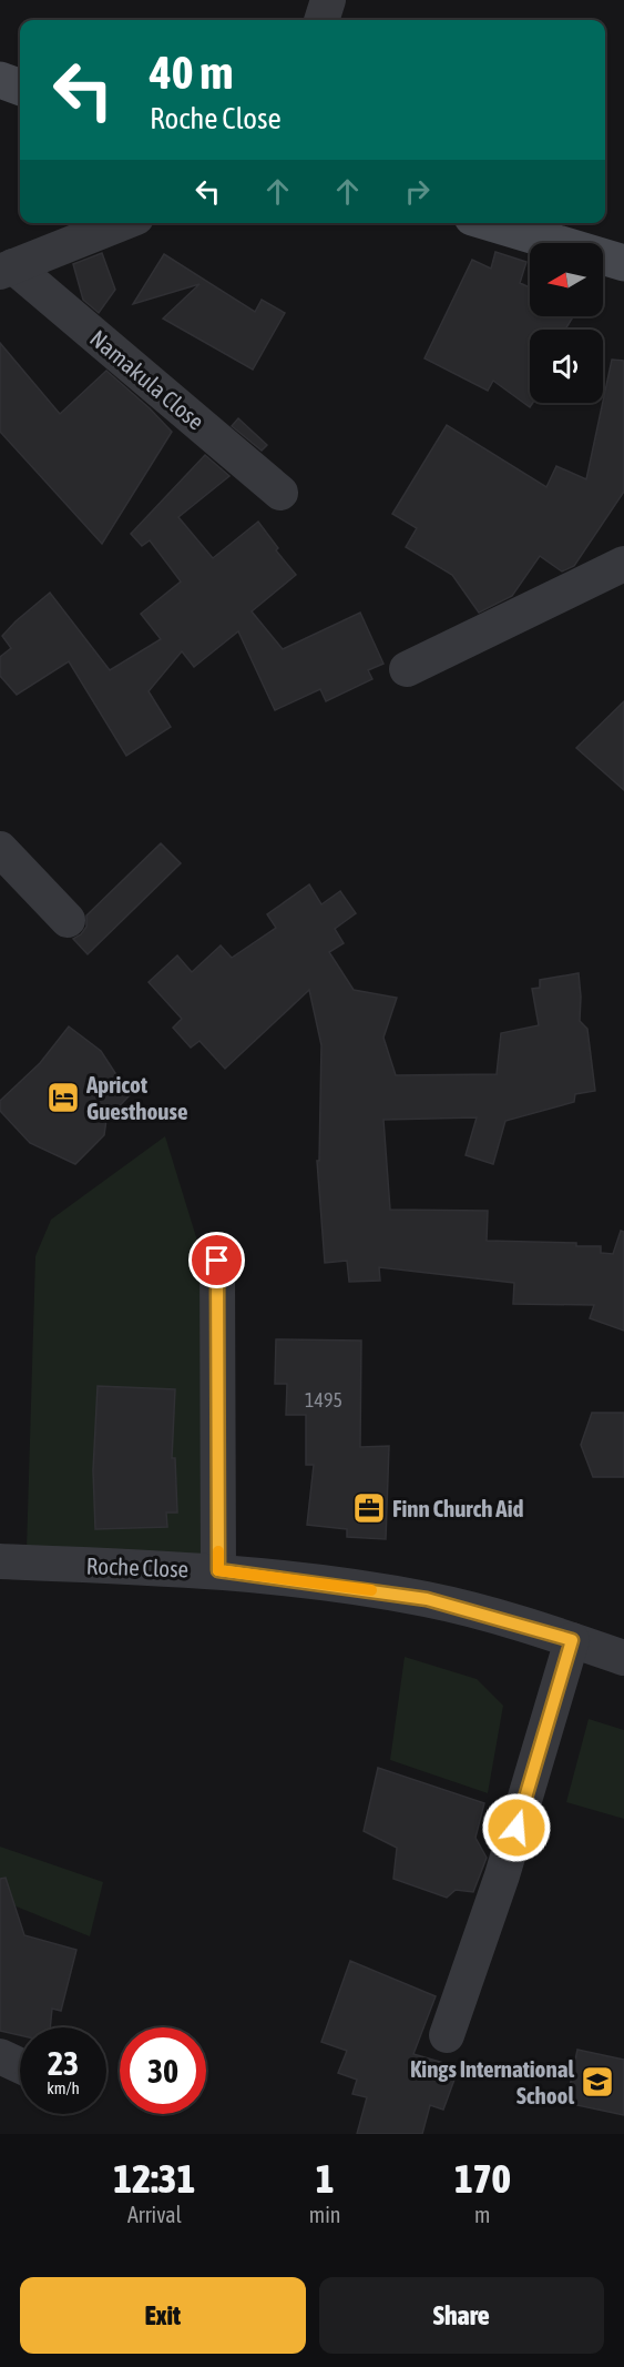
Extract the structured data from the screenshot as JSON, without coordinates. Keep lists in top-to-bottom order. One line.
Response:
{"streets":{"street":["Namakula Close","Roche Close"]},"places":{"hotel":["Apricot Guesthouse"],"office":["Finn Church Aid"],"school or university":["Kings International School"]},"house_numbers":["1495"],"north":"left","page":{"turn":["40 m","Roche Close"],"speed":"23 km/h","limit":"30","eta":["12:31","Arrival","1","min","170","m"],"buttons":["Exit","Share"]}}
